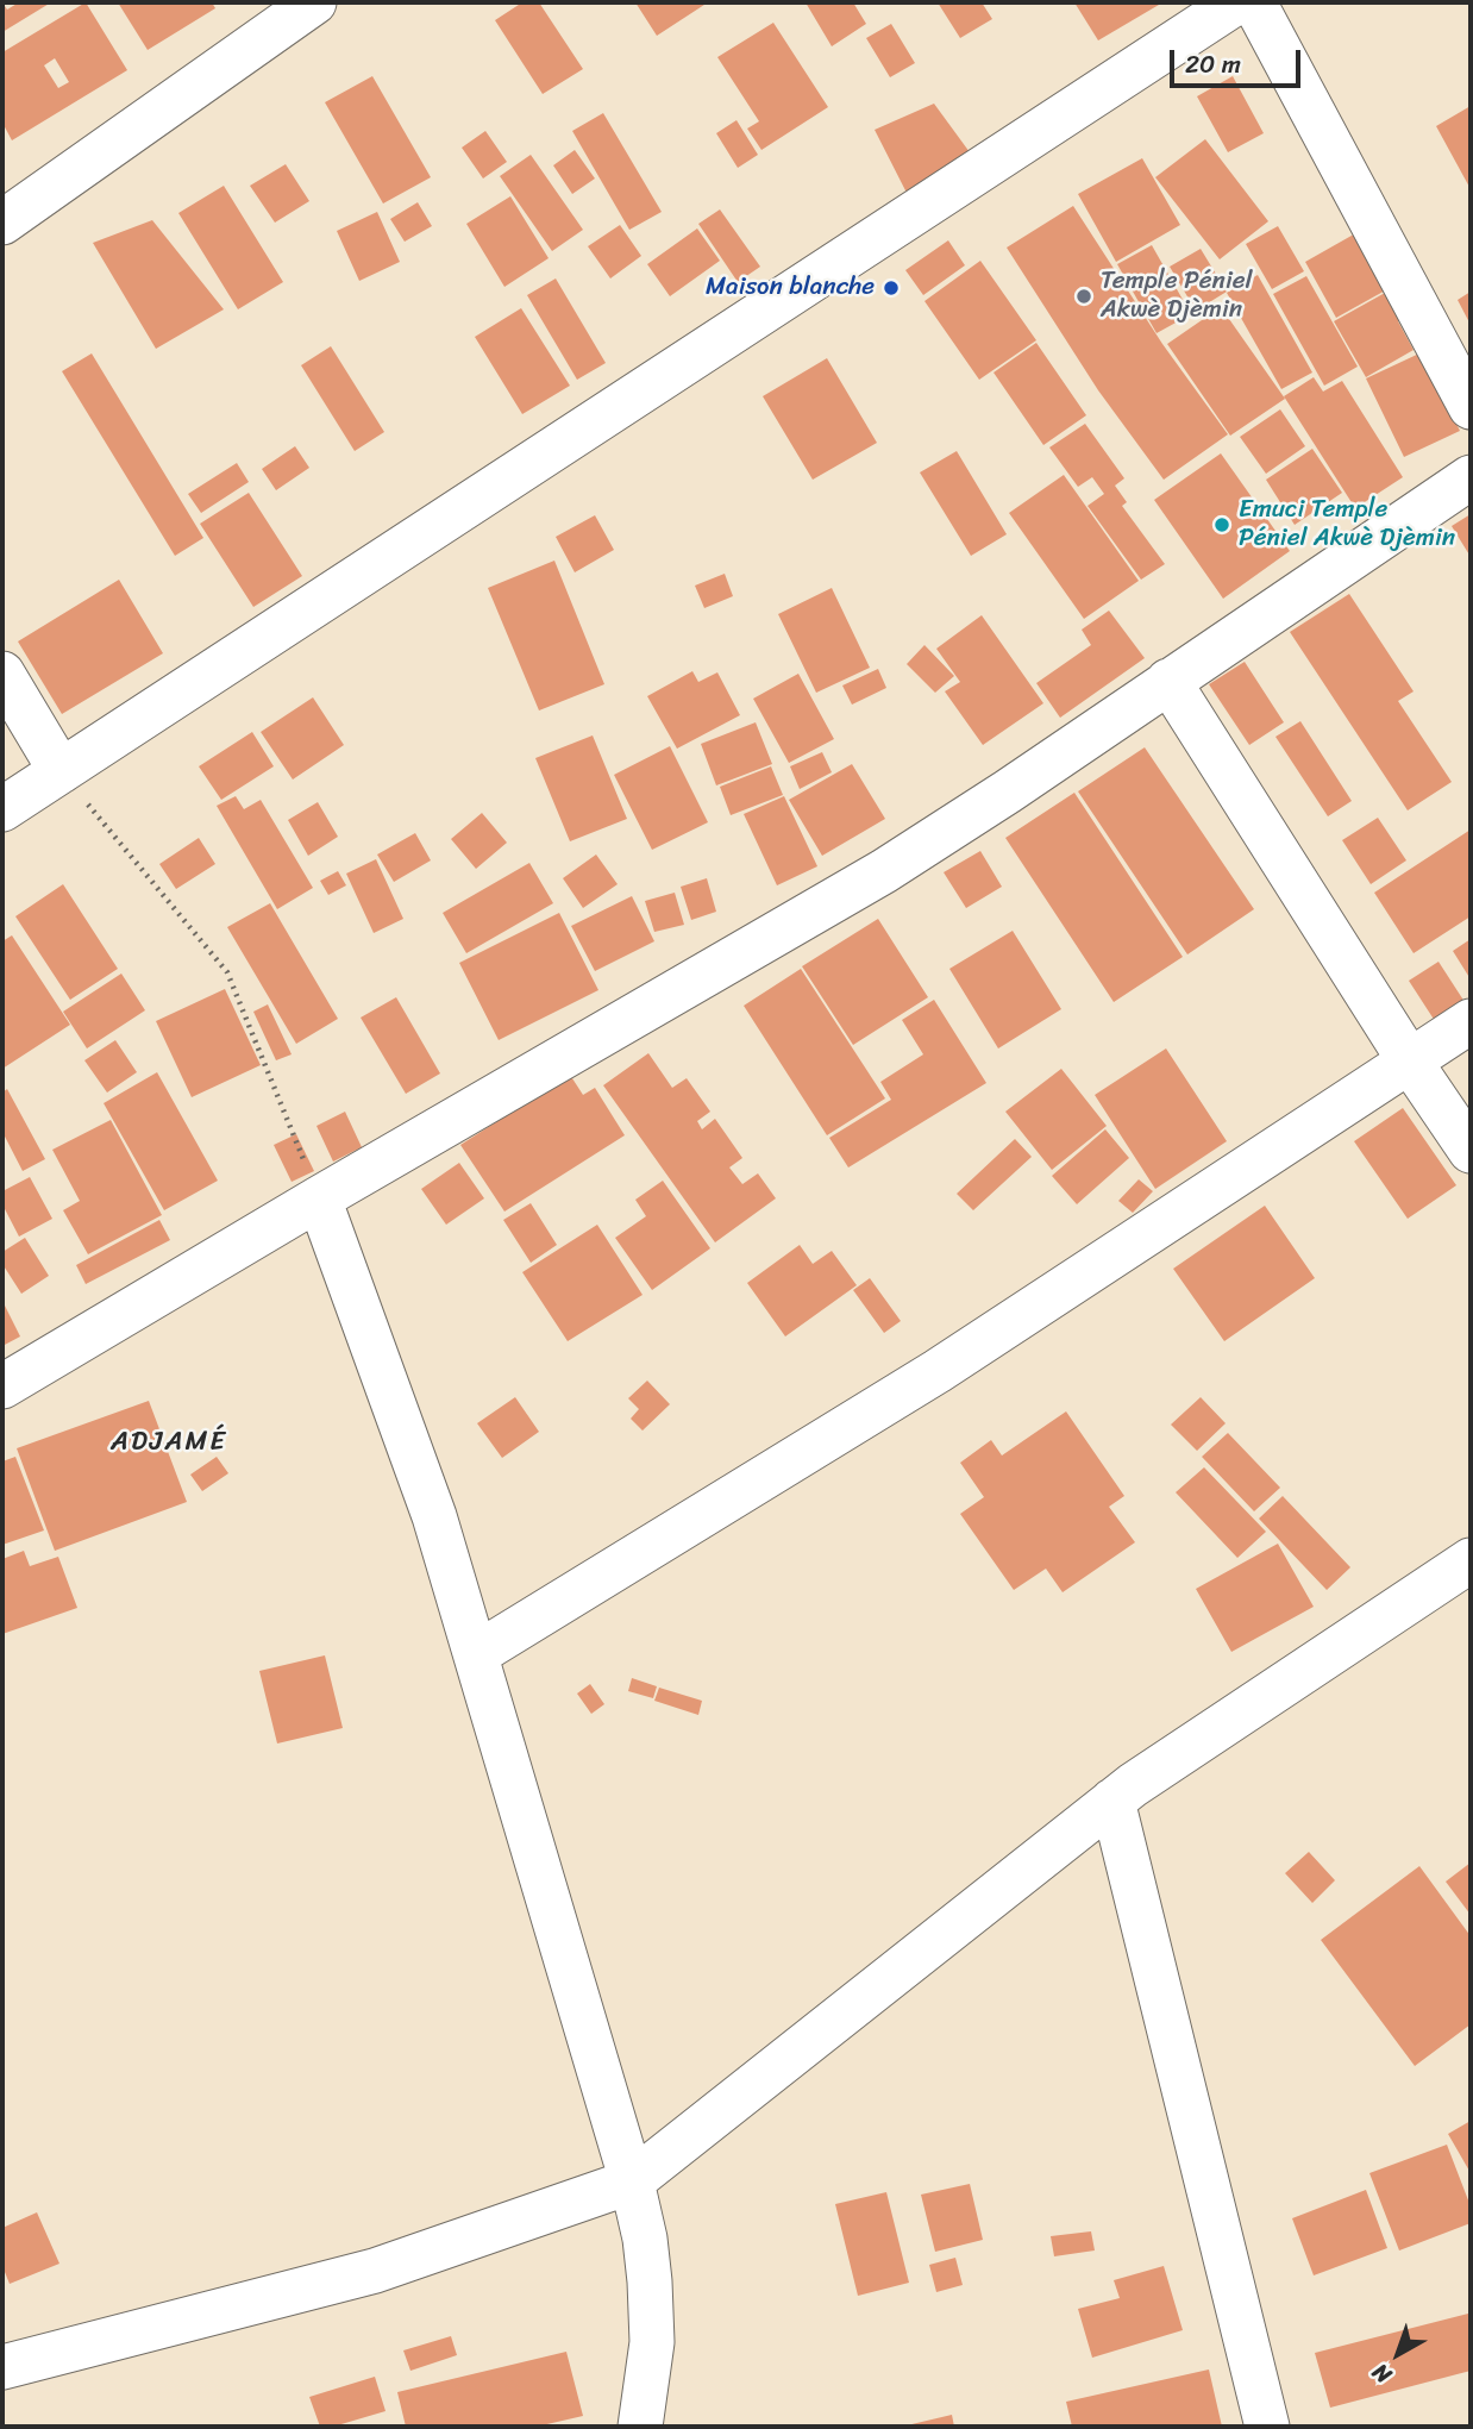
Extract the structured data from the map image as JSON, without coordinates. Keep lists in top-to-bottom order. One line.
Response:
{"districts":["ADJAMÉ"],"places":["Maison blanche","Temple Péniel Akwè Djèmin","Emuci Temple Péniel Akwè Djèmin"],"scale_bar":"20 m","north":"bottom left"}
